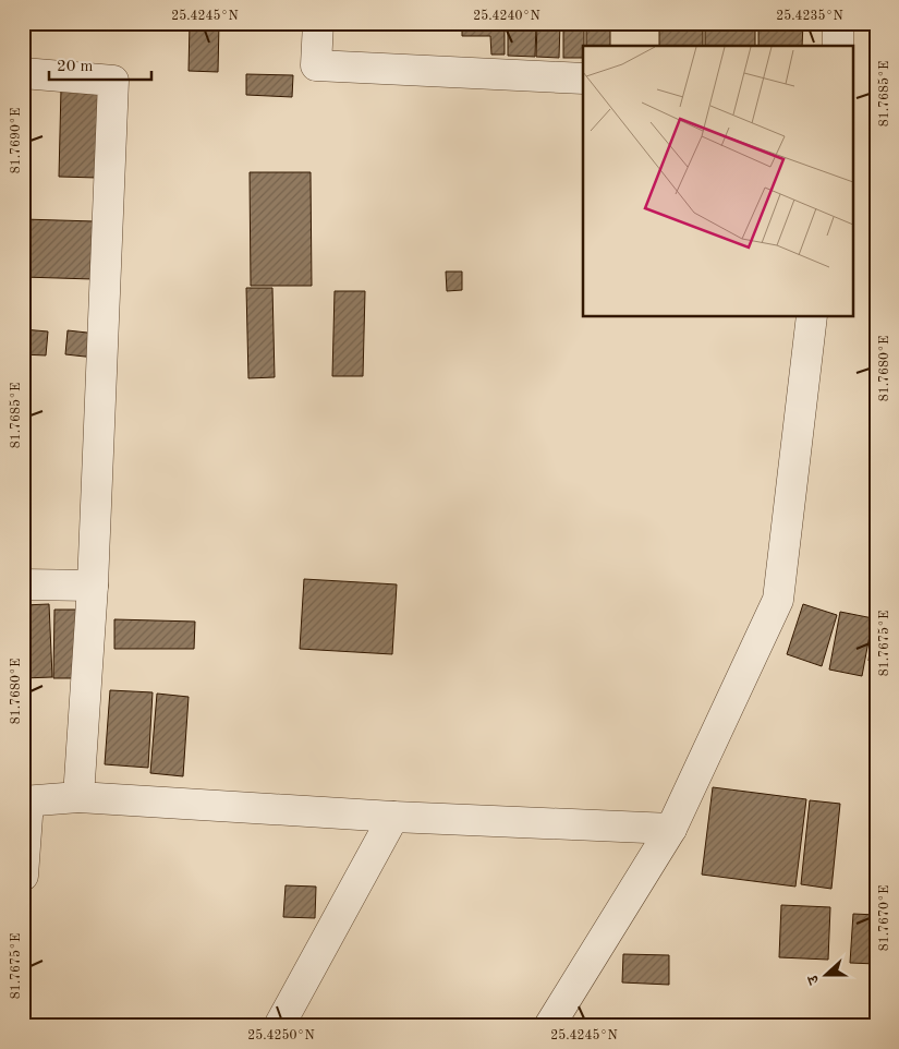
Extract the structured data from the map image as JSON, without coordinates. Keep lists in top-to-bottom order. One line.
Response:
{"scale_bar":"20 m","north":"left","coordinates":["25.4245°N","25.4240°N","25.4235°N","81.7685°E","81.7690°E","81.7680°E","81.7675°E","81.7670°E","25.4250°N"]}
